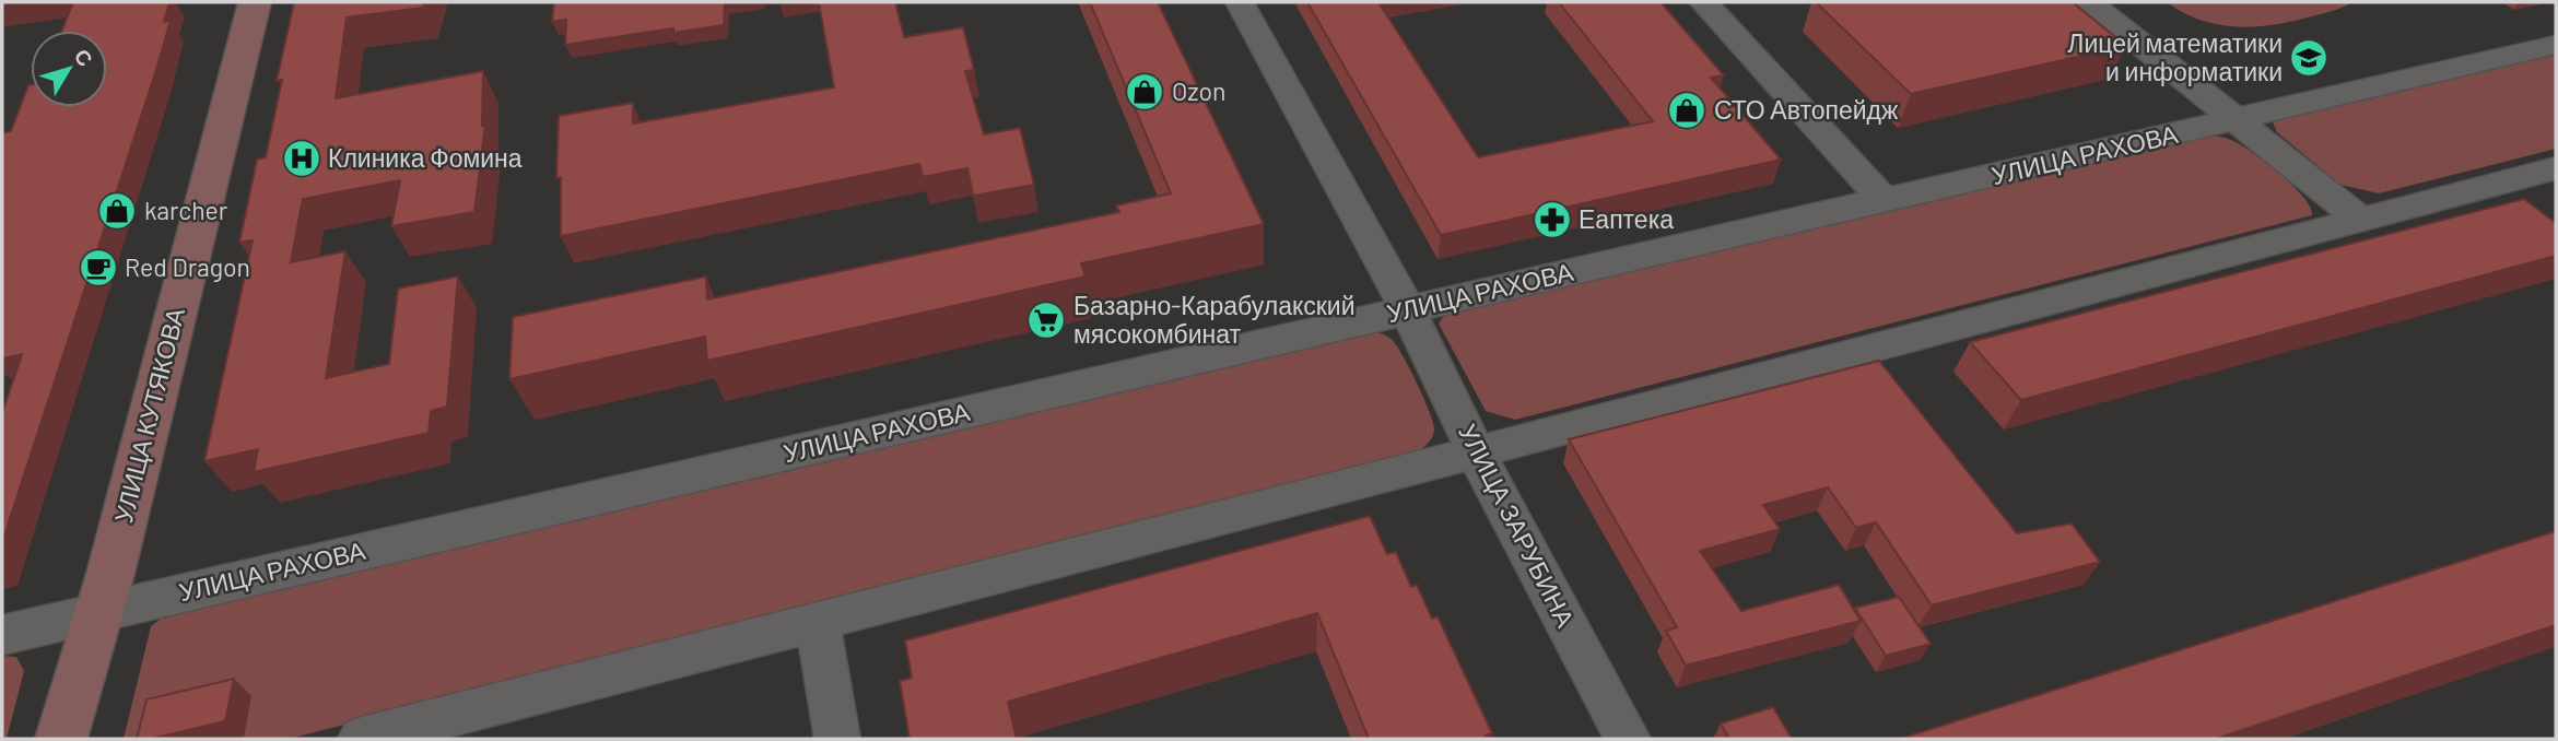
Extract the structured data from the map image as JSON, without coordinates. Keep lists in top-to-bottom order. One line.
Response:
{"streets":{"street":["УЛИЦА РАХОВА","УЛИЦА КУТЯКОВА","УЛИЦА ЗАРУБИНА"]},"crossings":[["УЛИЦА РАХОВА","УЛИЦА КУТЯКОВА"],["УЛИЦА РАХОВА","УЛИЦА ЗАРУБИНА"]],"places":{"school or university":["Лицей математики и информатики"],"shop":["Ozon","СТО Автопейдж","karcher"],"hospital":["Клиника Фомина"],"pharmacy":["Еаптека"],"cafe":["Red Dragon"],"supermarket":["Базарно-Карабулакский мясокомбинат"]},"north":"top right"}
